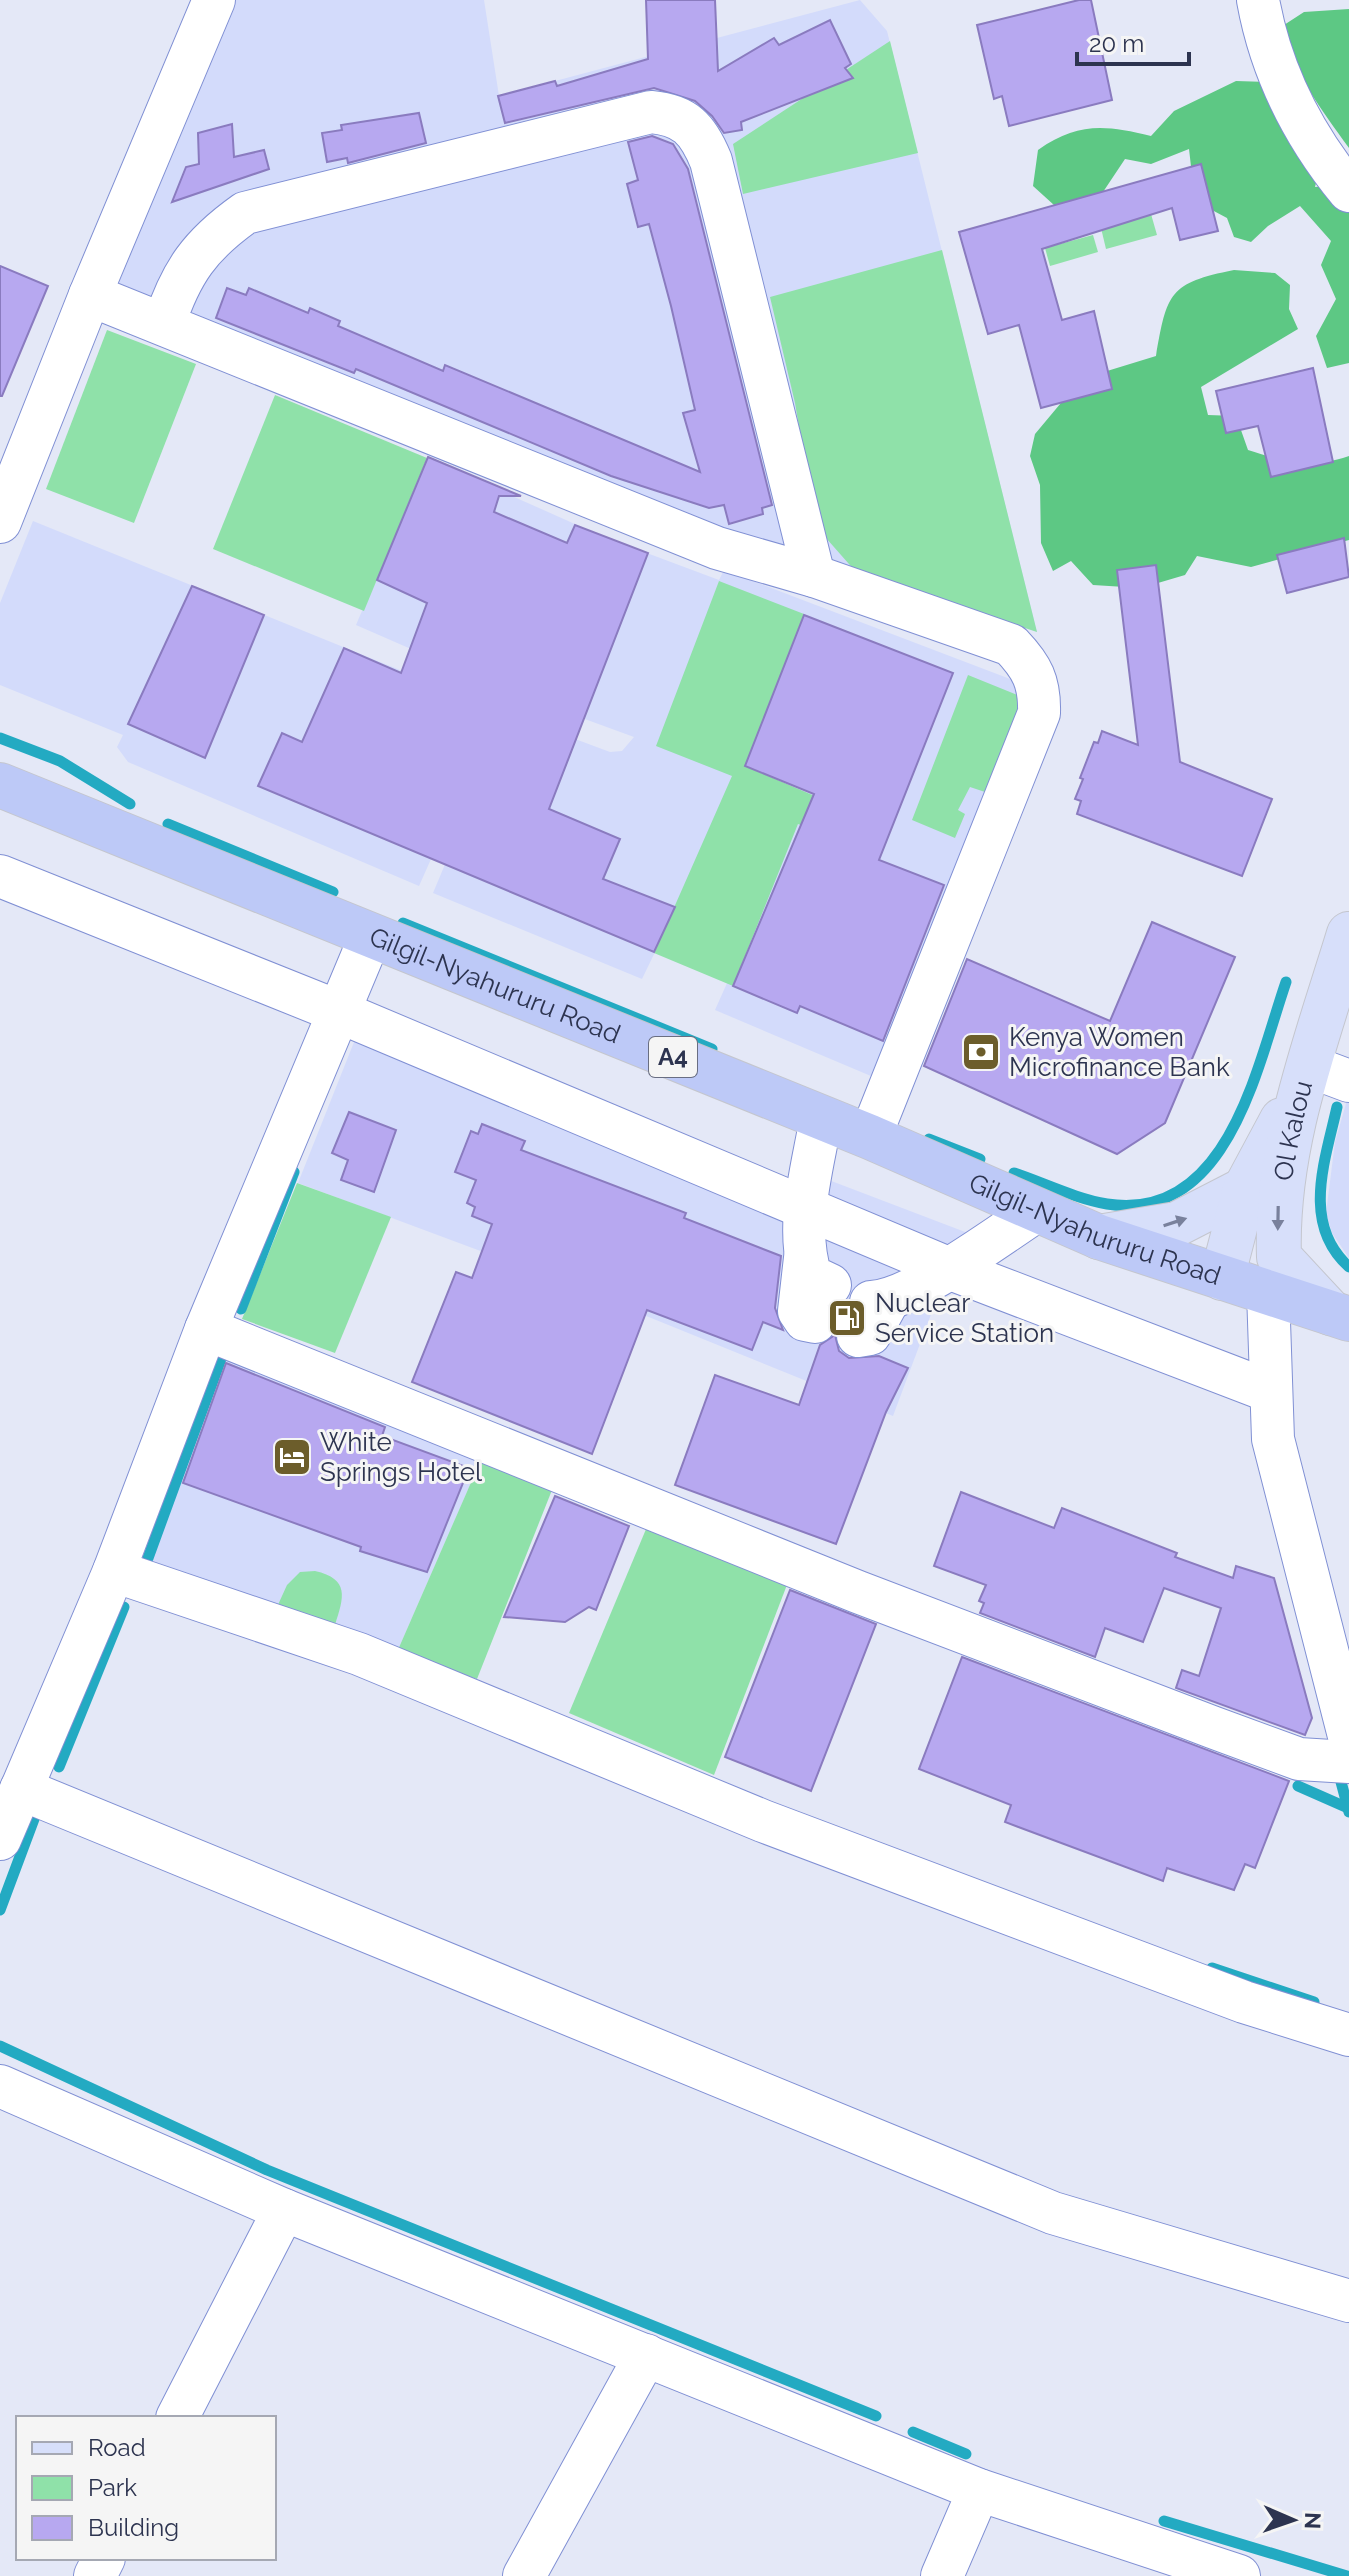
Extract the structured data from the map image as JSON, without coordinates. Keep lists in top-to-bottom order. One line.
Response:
{"streets":{"highway":["Gilgil-Nyahururu Road","A4"],"main road":["Ol Kalou"]},"crossings":[["Gilgil-Nyahururu Road","Ol Kalou"]],"places":{"bank":["Kenya Women Microfinance Bank"],"fuel station":["Nuclear Service Station"],"hotel":["White Springs Hotel"]},"legend":["Road","Park","Building"],"scale_bar":"20 m","north":"right"}
